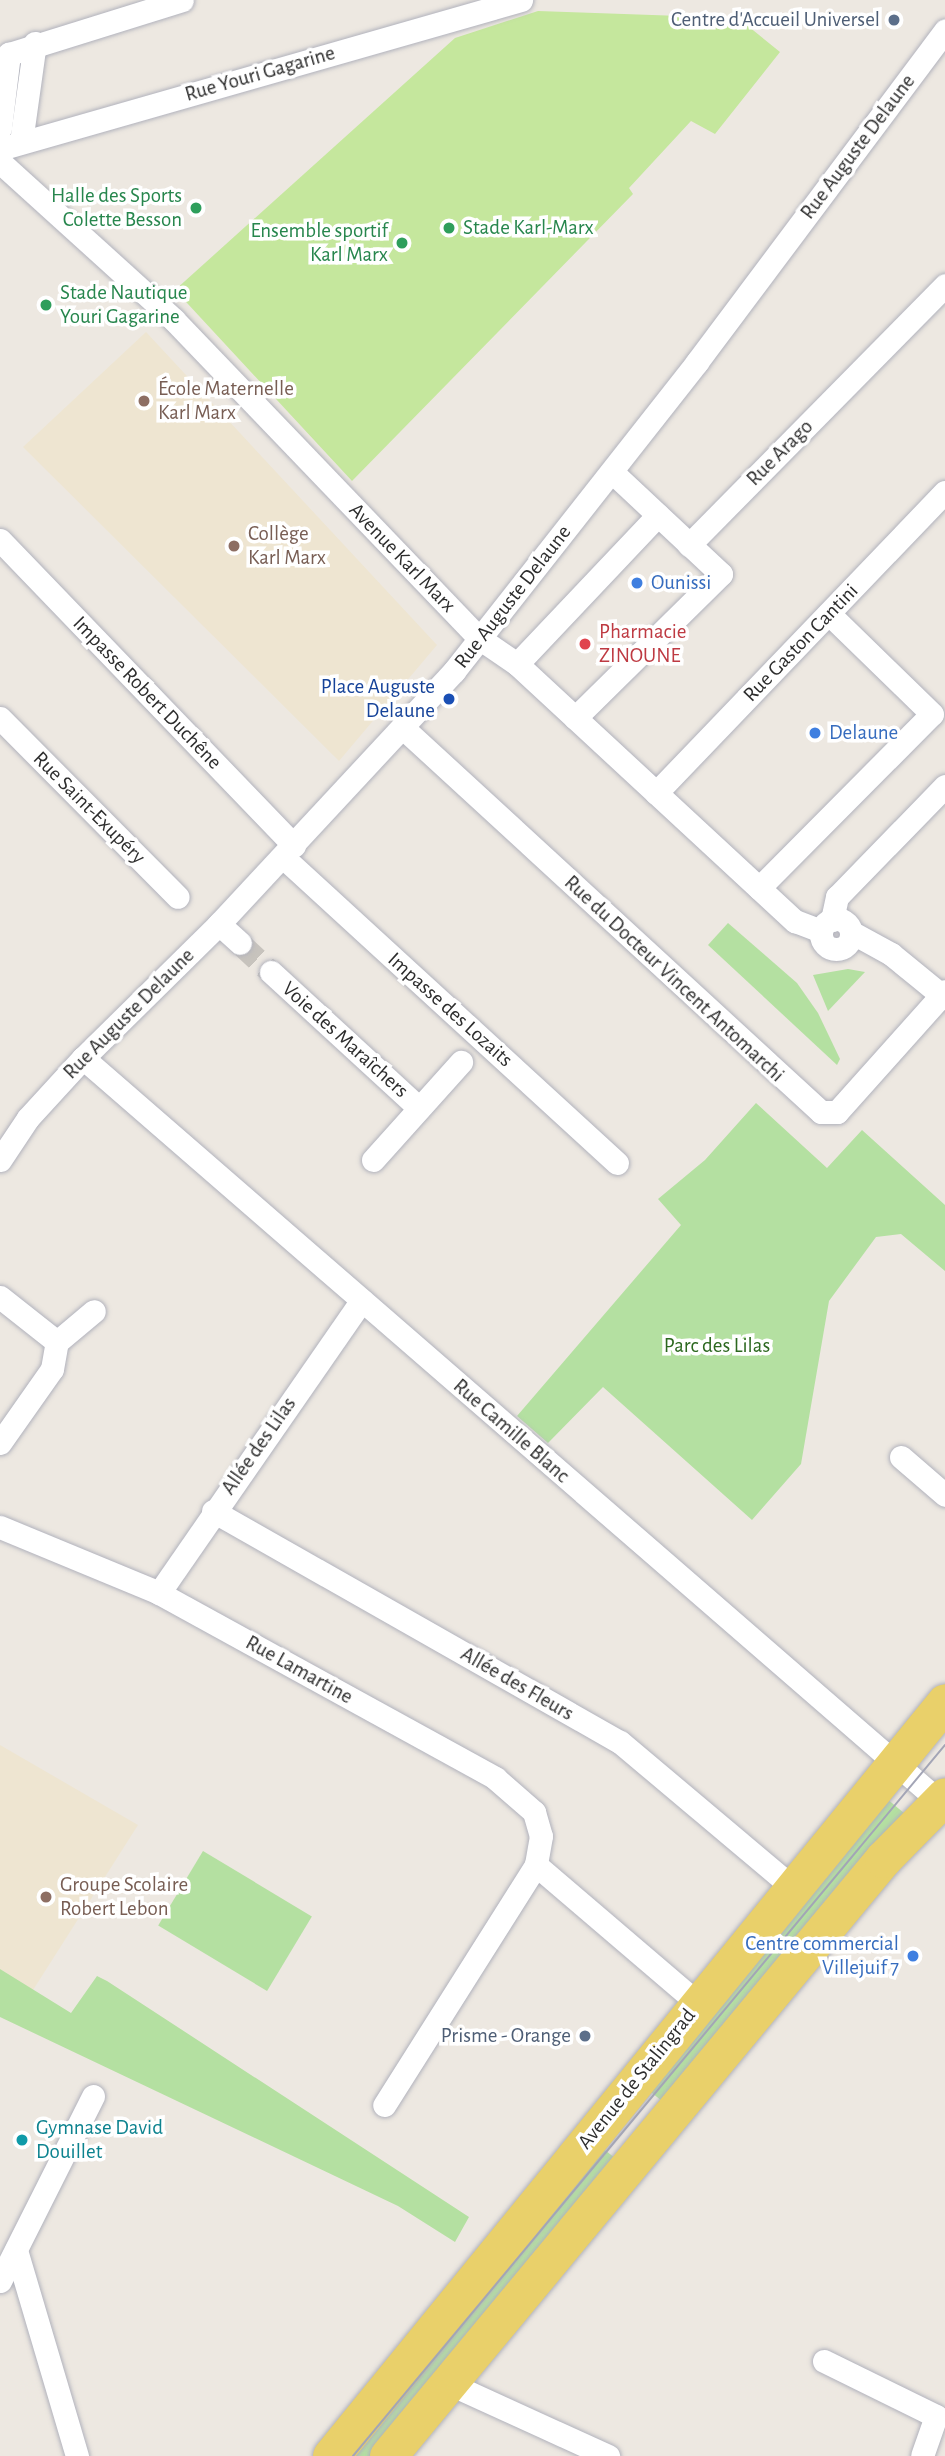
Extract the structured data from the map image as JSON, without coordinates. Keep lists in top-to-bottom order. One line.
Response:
{"streets":{"main road":["Avenue de Stalingrad"],"street":["Rue Youri Gagarine","Rue Auguste Delaune","Rue Arago","Avenue Karl Marx","Rue Gaston Cantini","Impasse Robert Duchêne","Rue Saint-Exupéry","Rue du Docteur Vincent Antomarchi","Impasse des Lozaits","Voie des Maraîchers","Rue Camille Blanc","Allée des Lilas","Rue Lamartine","Allée des Fleurs"]},"crossings":[["Rue Auguste Delaune","Avenue Karl Marx"],["Rue Auguste Delaune","Impasse Robert Duchêne"],["Rue Auguste Delaune","Rue du Docteur Vincent Antomarchi"],["Rue Auguste Delaune","Impasse des Lozaits"],["Rue Auguste Delaune","Rue Camille Blanc"],["Avenue Karl Marx","Rue Gaston Cantini"],["Avenue Karl Marx","Rue du Docteur Vincent Antomarchi"],["Impasse Robert Duchêne","Impasse des Lozaits"],["Rue Camille Blanc","Allée des Lilas"],["Rue Camille Blanc","Avenue de Stalingrad"],["Allée des Lilas","Rue Lamartine"],["Allée des Lilas","Allée des Fleurs"],["Allée des Fleurs","Avenue de Stalingrad"]],"parks":["Parc des Lilas"],"places":["Centre d'Accueil Universel","Halle des Sports Colette Besson","Stade Karl-Marx","Ensemble sportif Karl Marx","Stade Nautique Youri Gagarine","École Maternelle Karl Marx","Collège Karl Marx","Ounissi","Pharmacie ZINOUNE","Place Auguste Delaune","Delaune","Groupe Scolaire Robert Lebon","Centre commercial Villejuif 7","Prisme - Orange","Gymnase David Douillet"]}
